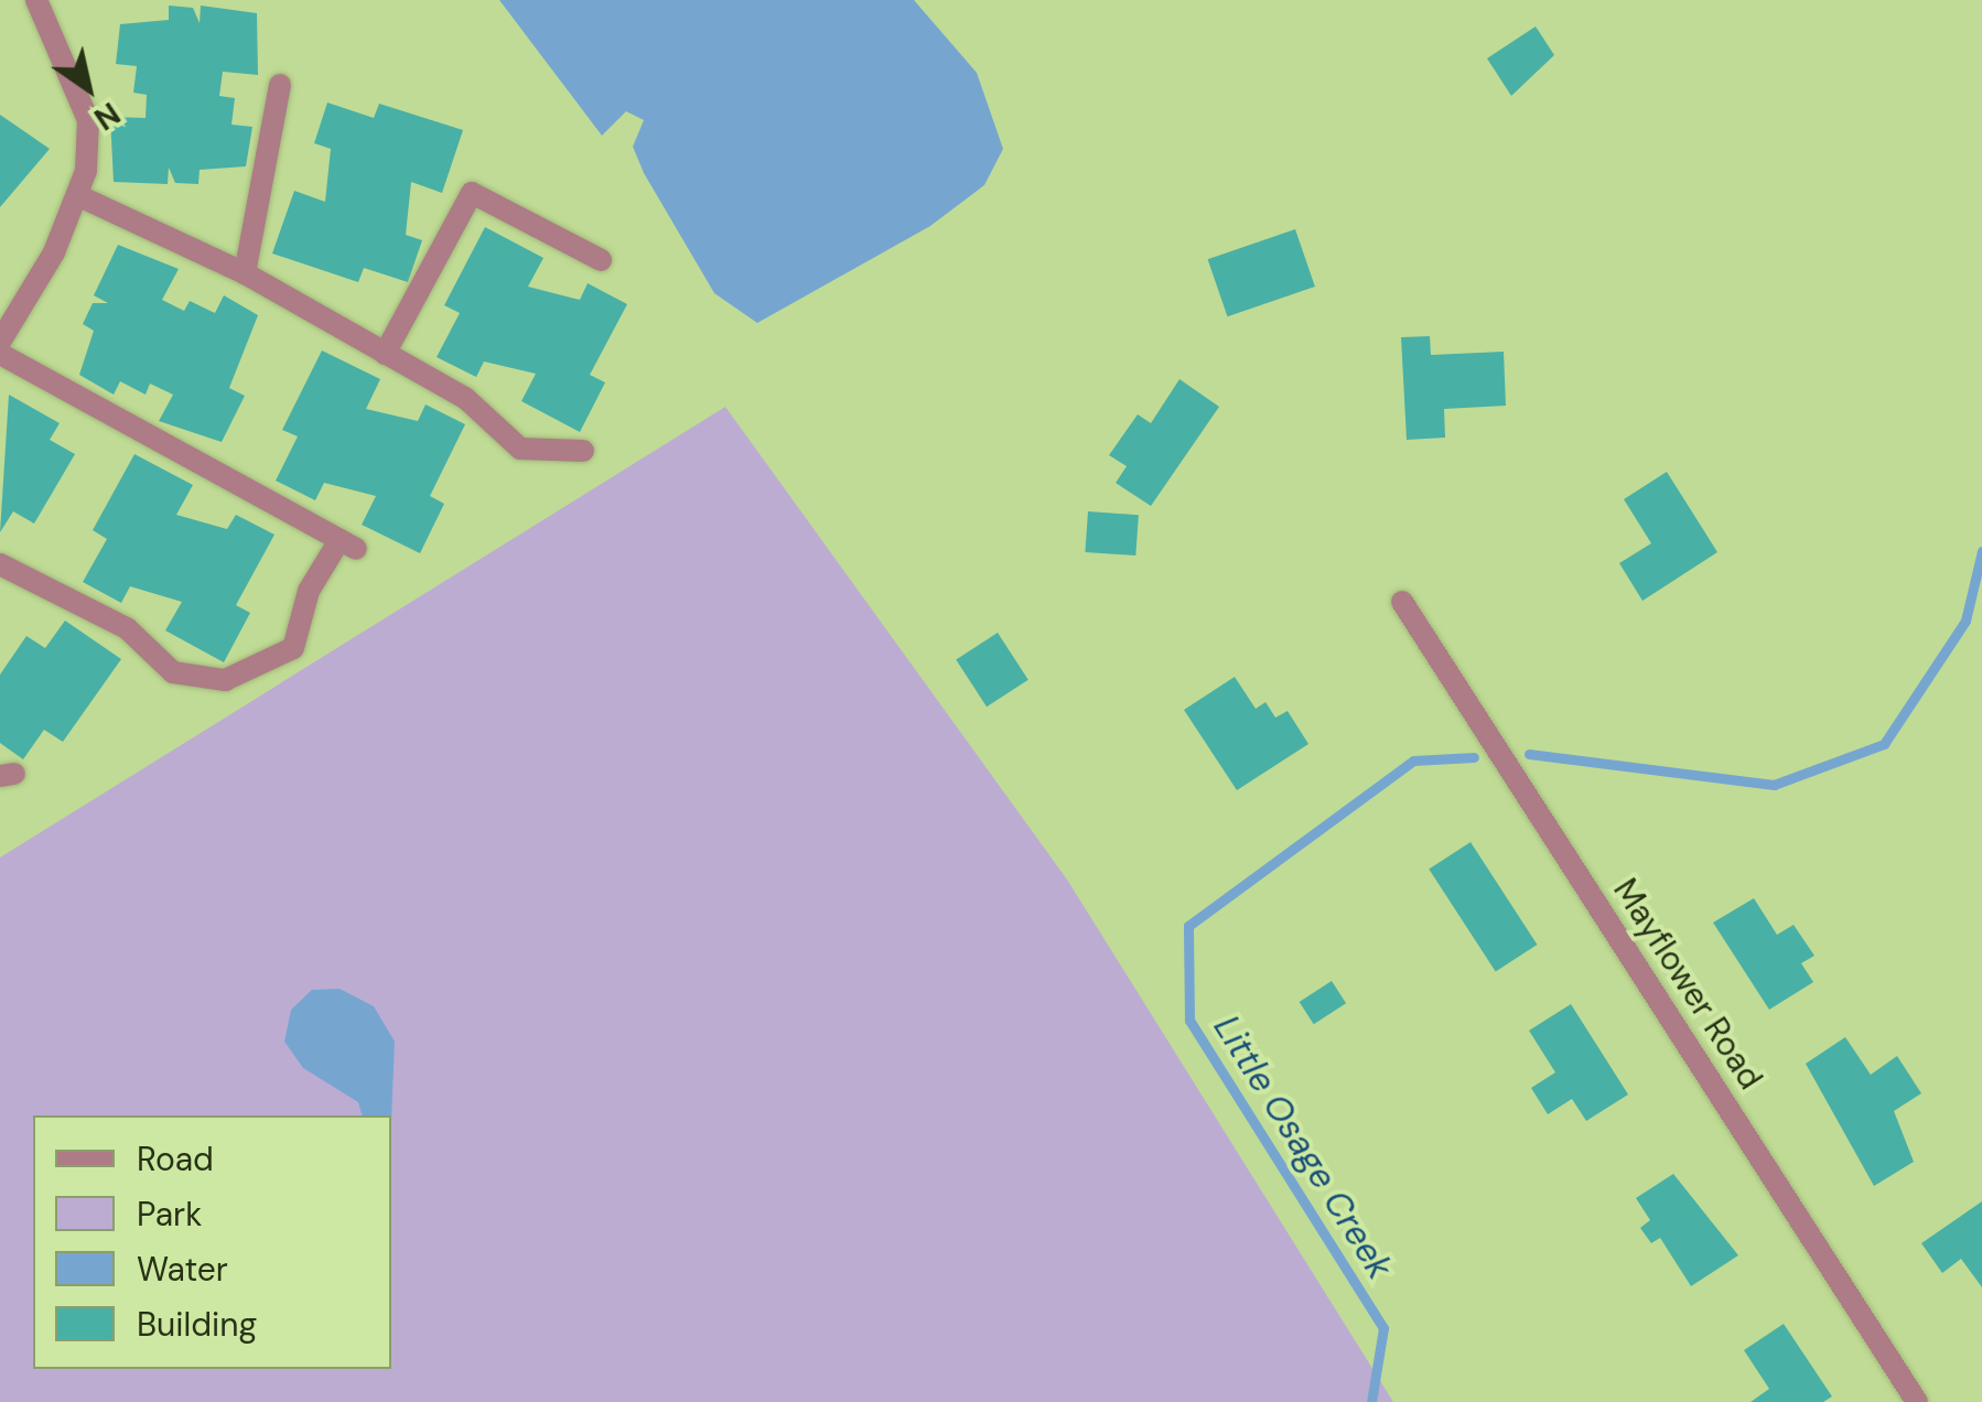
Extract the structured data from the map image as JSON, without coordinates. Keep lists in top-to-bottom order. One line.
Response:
{"streets":{"street":["Mayflower Road"]},"water":["Little Osage Creek"],"legend":["Road","Park","Water","Building"],"north":"bottom right"}
